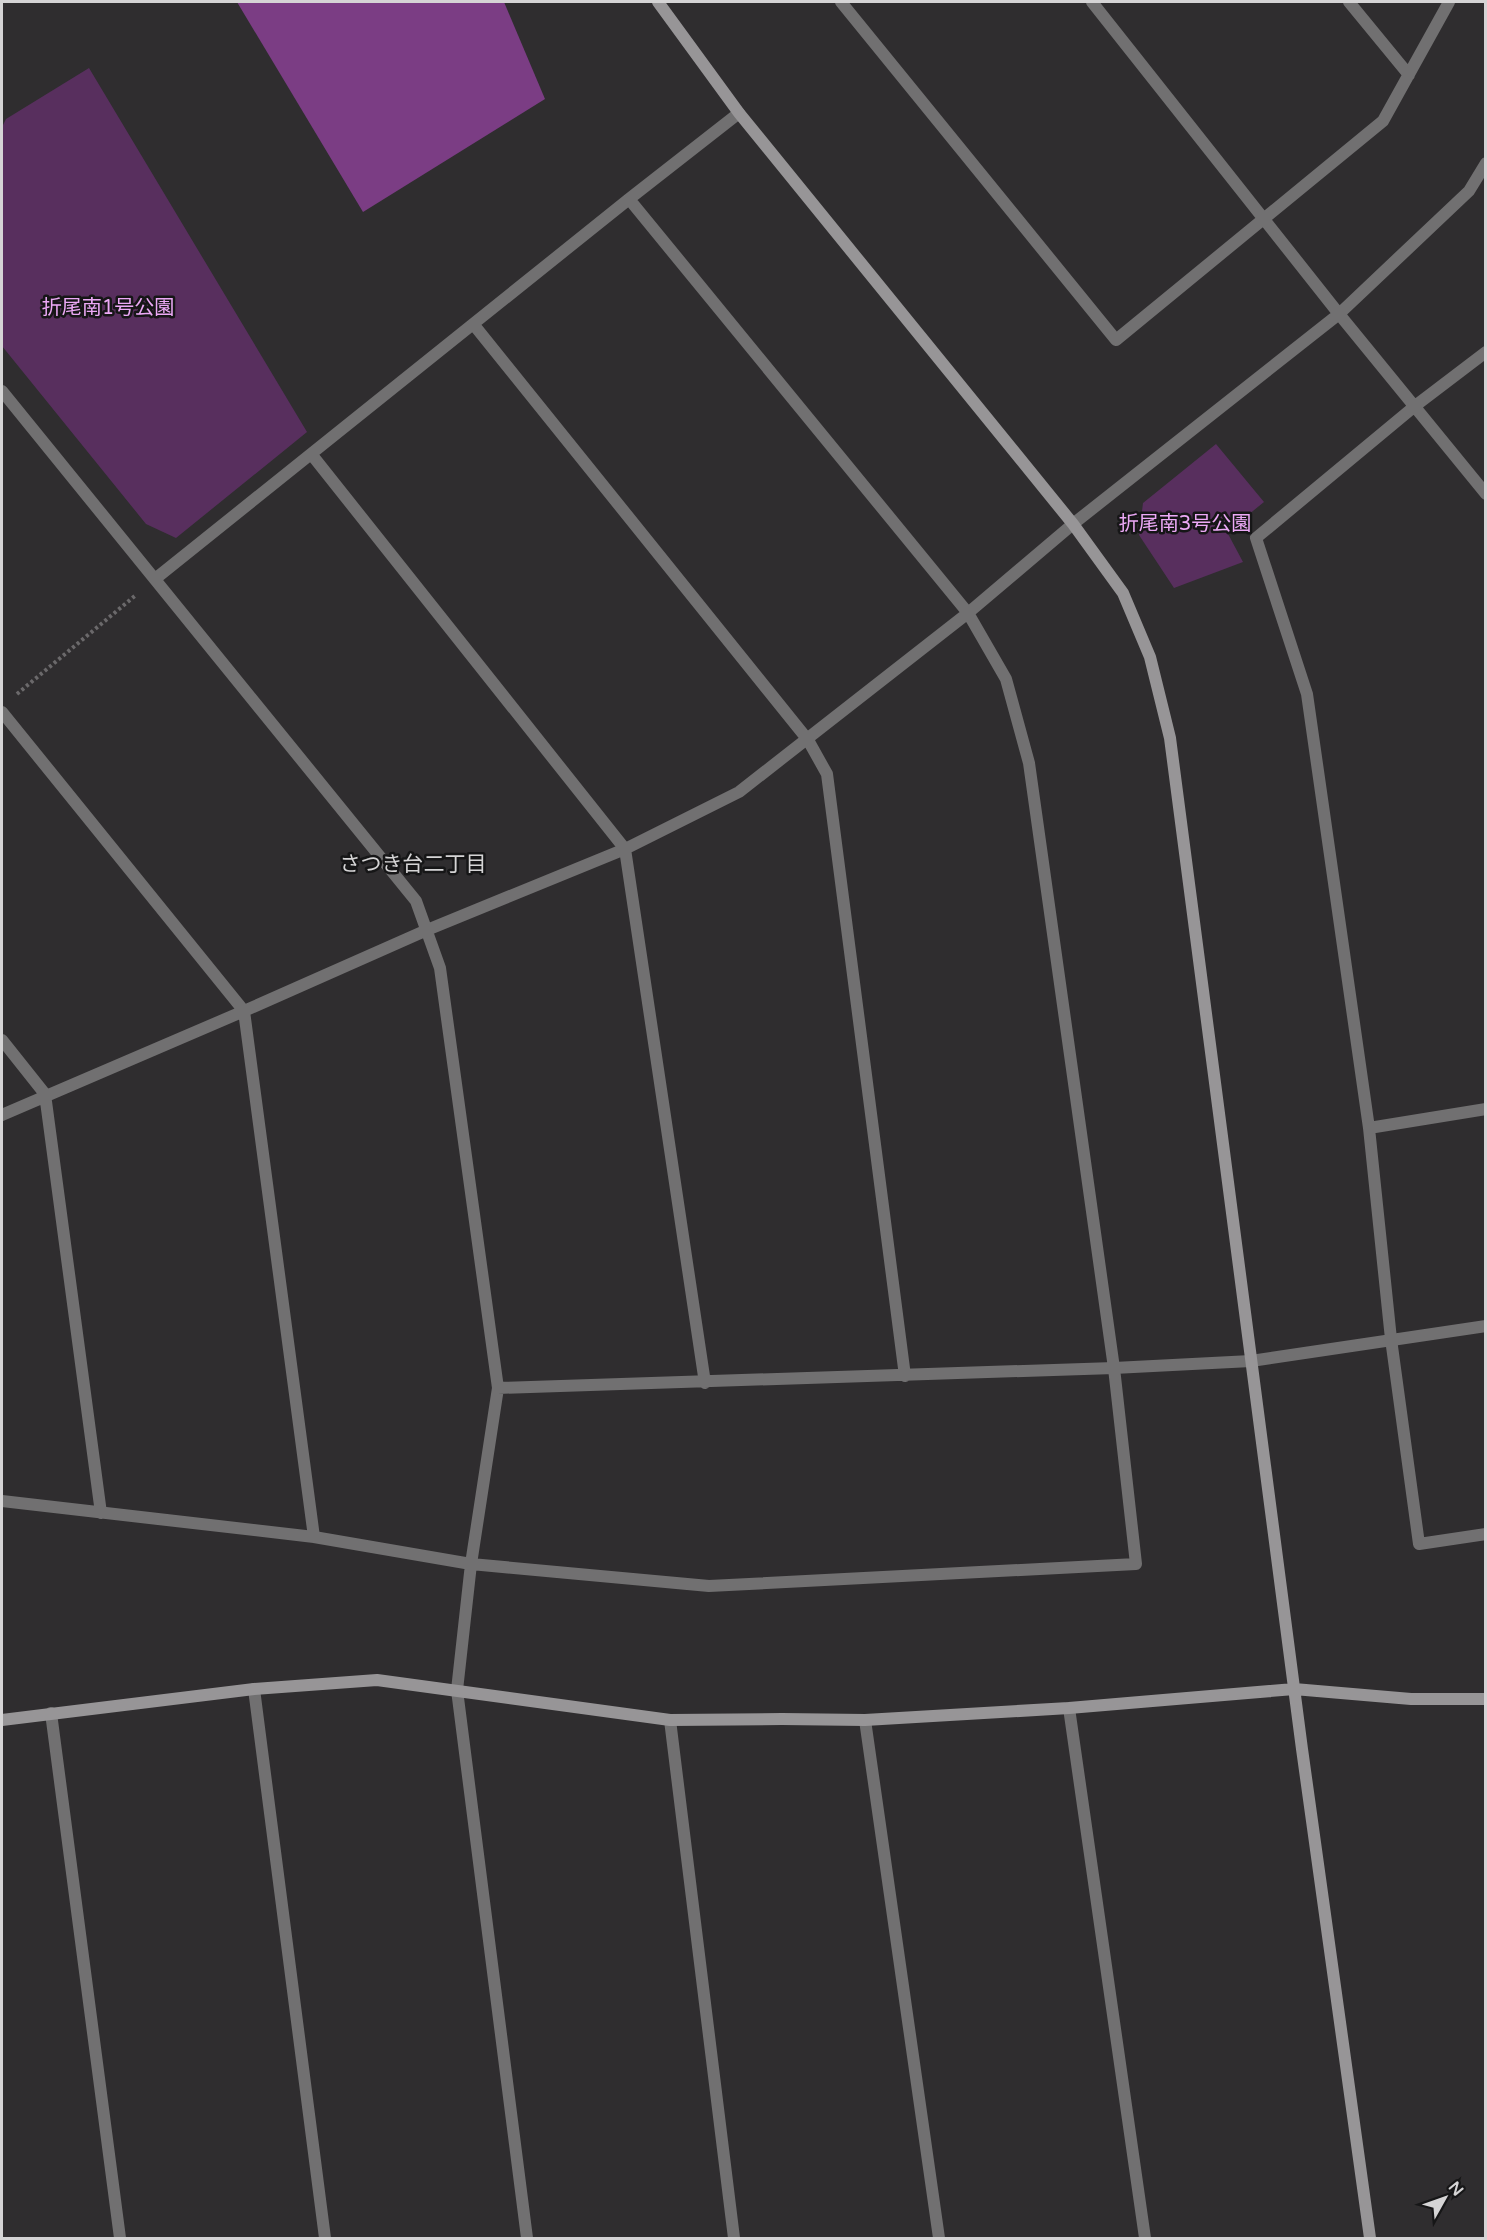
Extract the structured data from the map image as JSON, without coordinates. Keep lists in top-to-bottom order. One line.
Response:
{"districts":["さつき台二丁目"],"parks":["折尾南1号公園","折尾南3号公園"],"north":"top right"}
